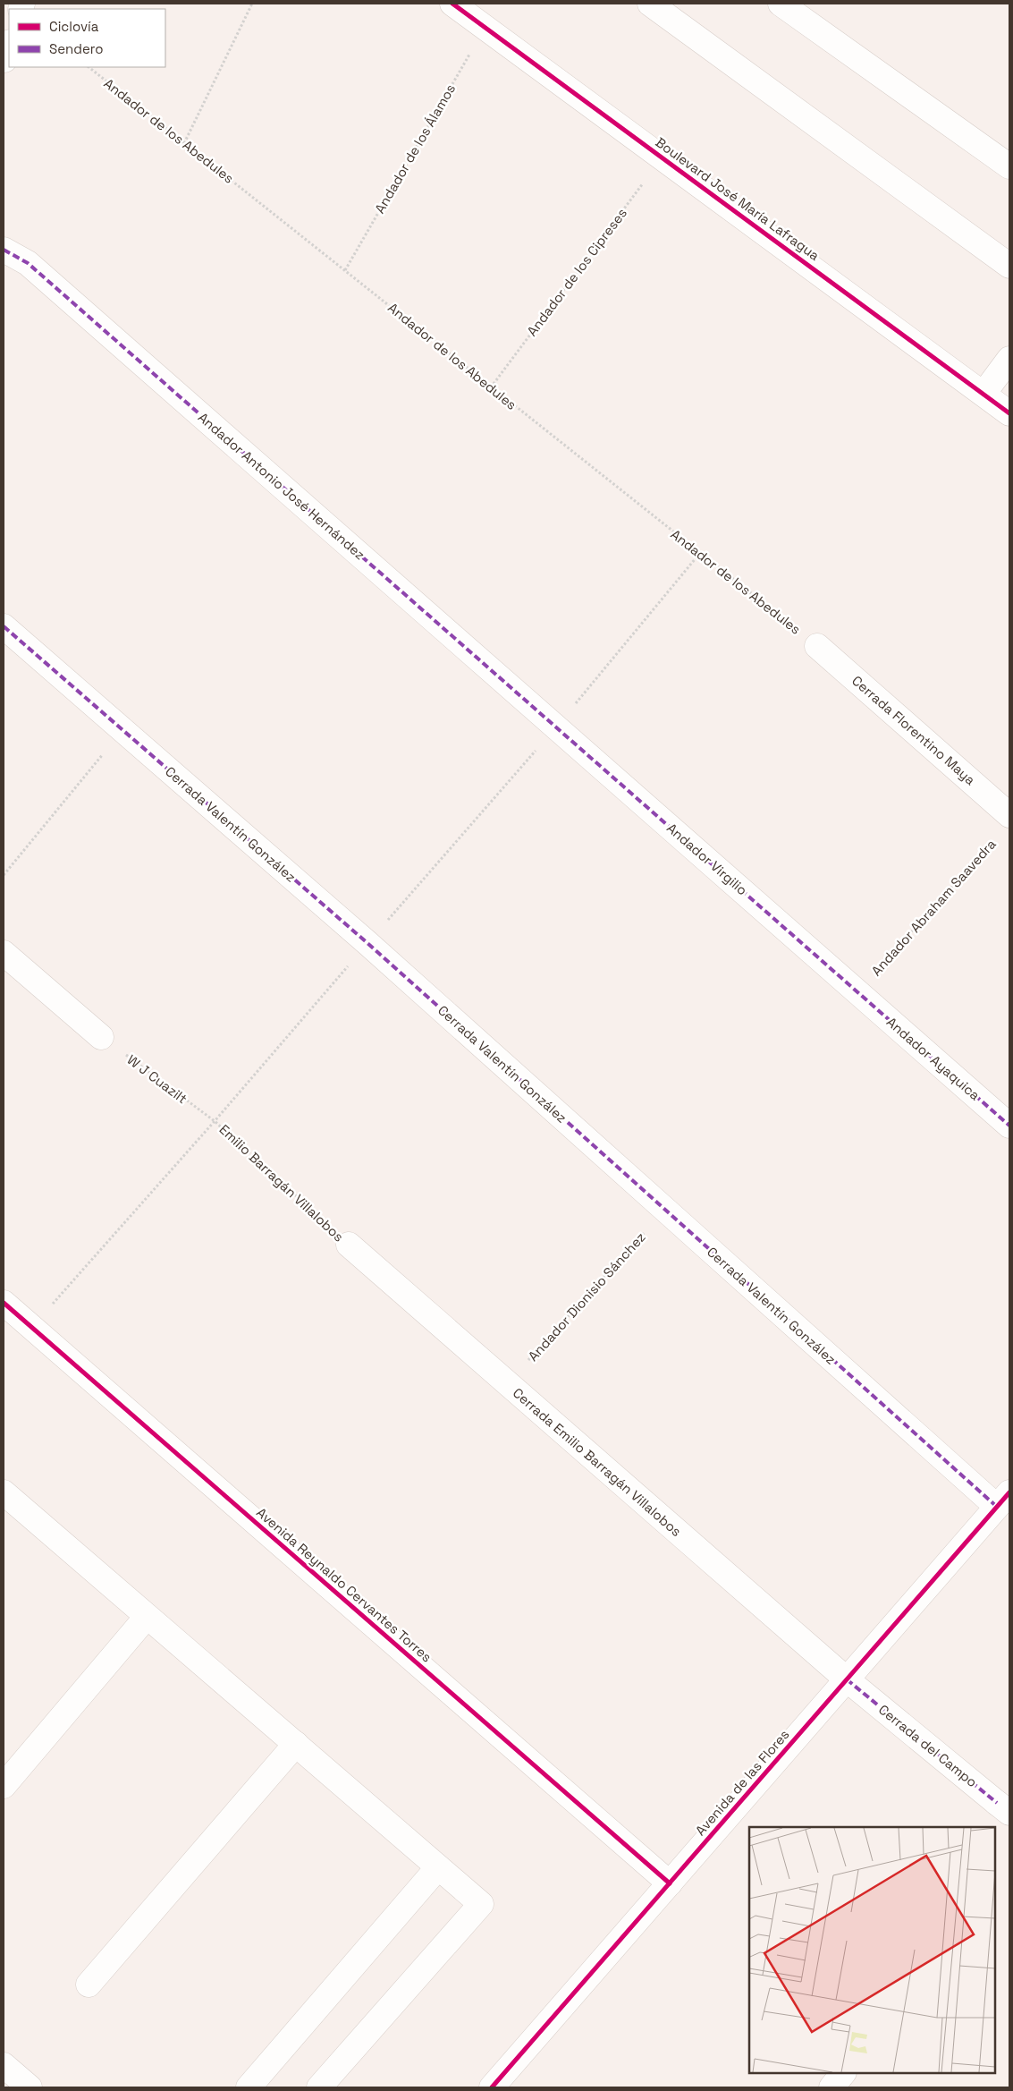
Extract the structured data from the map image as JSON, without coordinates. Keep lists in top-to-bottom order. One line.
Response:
{"streets":{"street":["Boulevard José María Lafragua","Andador Antonio José Hernández","Cerrada Florentino Maya","Cerrada Valentín González","Andador Virgilio","Andador Ayaquica","Cerrada Emilio Barragán Villalobos","Avenida Reynaldo Cervantes Torres","Cerrada del Campo","Avenida de las Flores"],"path":["Andador de los Abedules","Andador de los Álamos","Andador de los Cipreses","Andador Abraham Saavedra","W J Cuazilt","Emilio Barragán Villalobos","Andador Dionisio Sánchez"]},"crossings":[["Andador de los Abedules","Andador de los Álamos"],["Andador de los Abedules","Andador de los Cipreses"],["Andador de los Abedules","Cerrada Florentino Maya"],["Andador de los Álamos","Boulevard José María Lafragua"],["Boulevard José María Lafragua","Andador de los Cipreses"],["Andador Antonio José Hernández","Andador Virgilio"],["Cerrada Valentín González","Andador Dionisio Sánchez"],["Cerrada Valentín González","Avenida de las Flores"],["Andador Virgilio","Andador Abraham Saavedra"],["Andador Virgilio","Andador Ayaquica"],["Andador Abraham Saavedra","Andador Ayaquica"],["W J Cuazilt","Emilio Barragán Villalobos"],["Emilio Barragán Villalobos","Cerrada Emilio Barragán Villalobos"],["Andador Dionisio Sánchez","Cerrada Emilio Barragán Villalobos"],["Cerrada Emilio Barragán Villalobos","Cerrada del Campo"],["Cerrada Emilio Barragán Villalobos","Avenida de las Flores"],["Avenida Reynaldo Cervantes Torres","Avenida de las Flores"],["Cerrada del Campo","Avenida de las Flores"]],"legend":["Ciclovía","Sendero"]}
